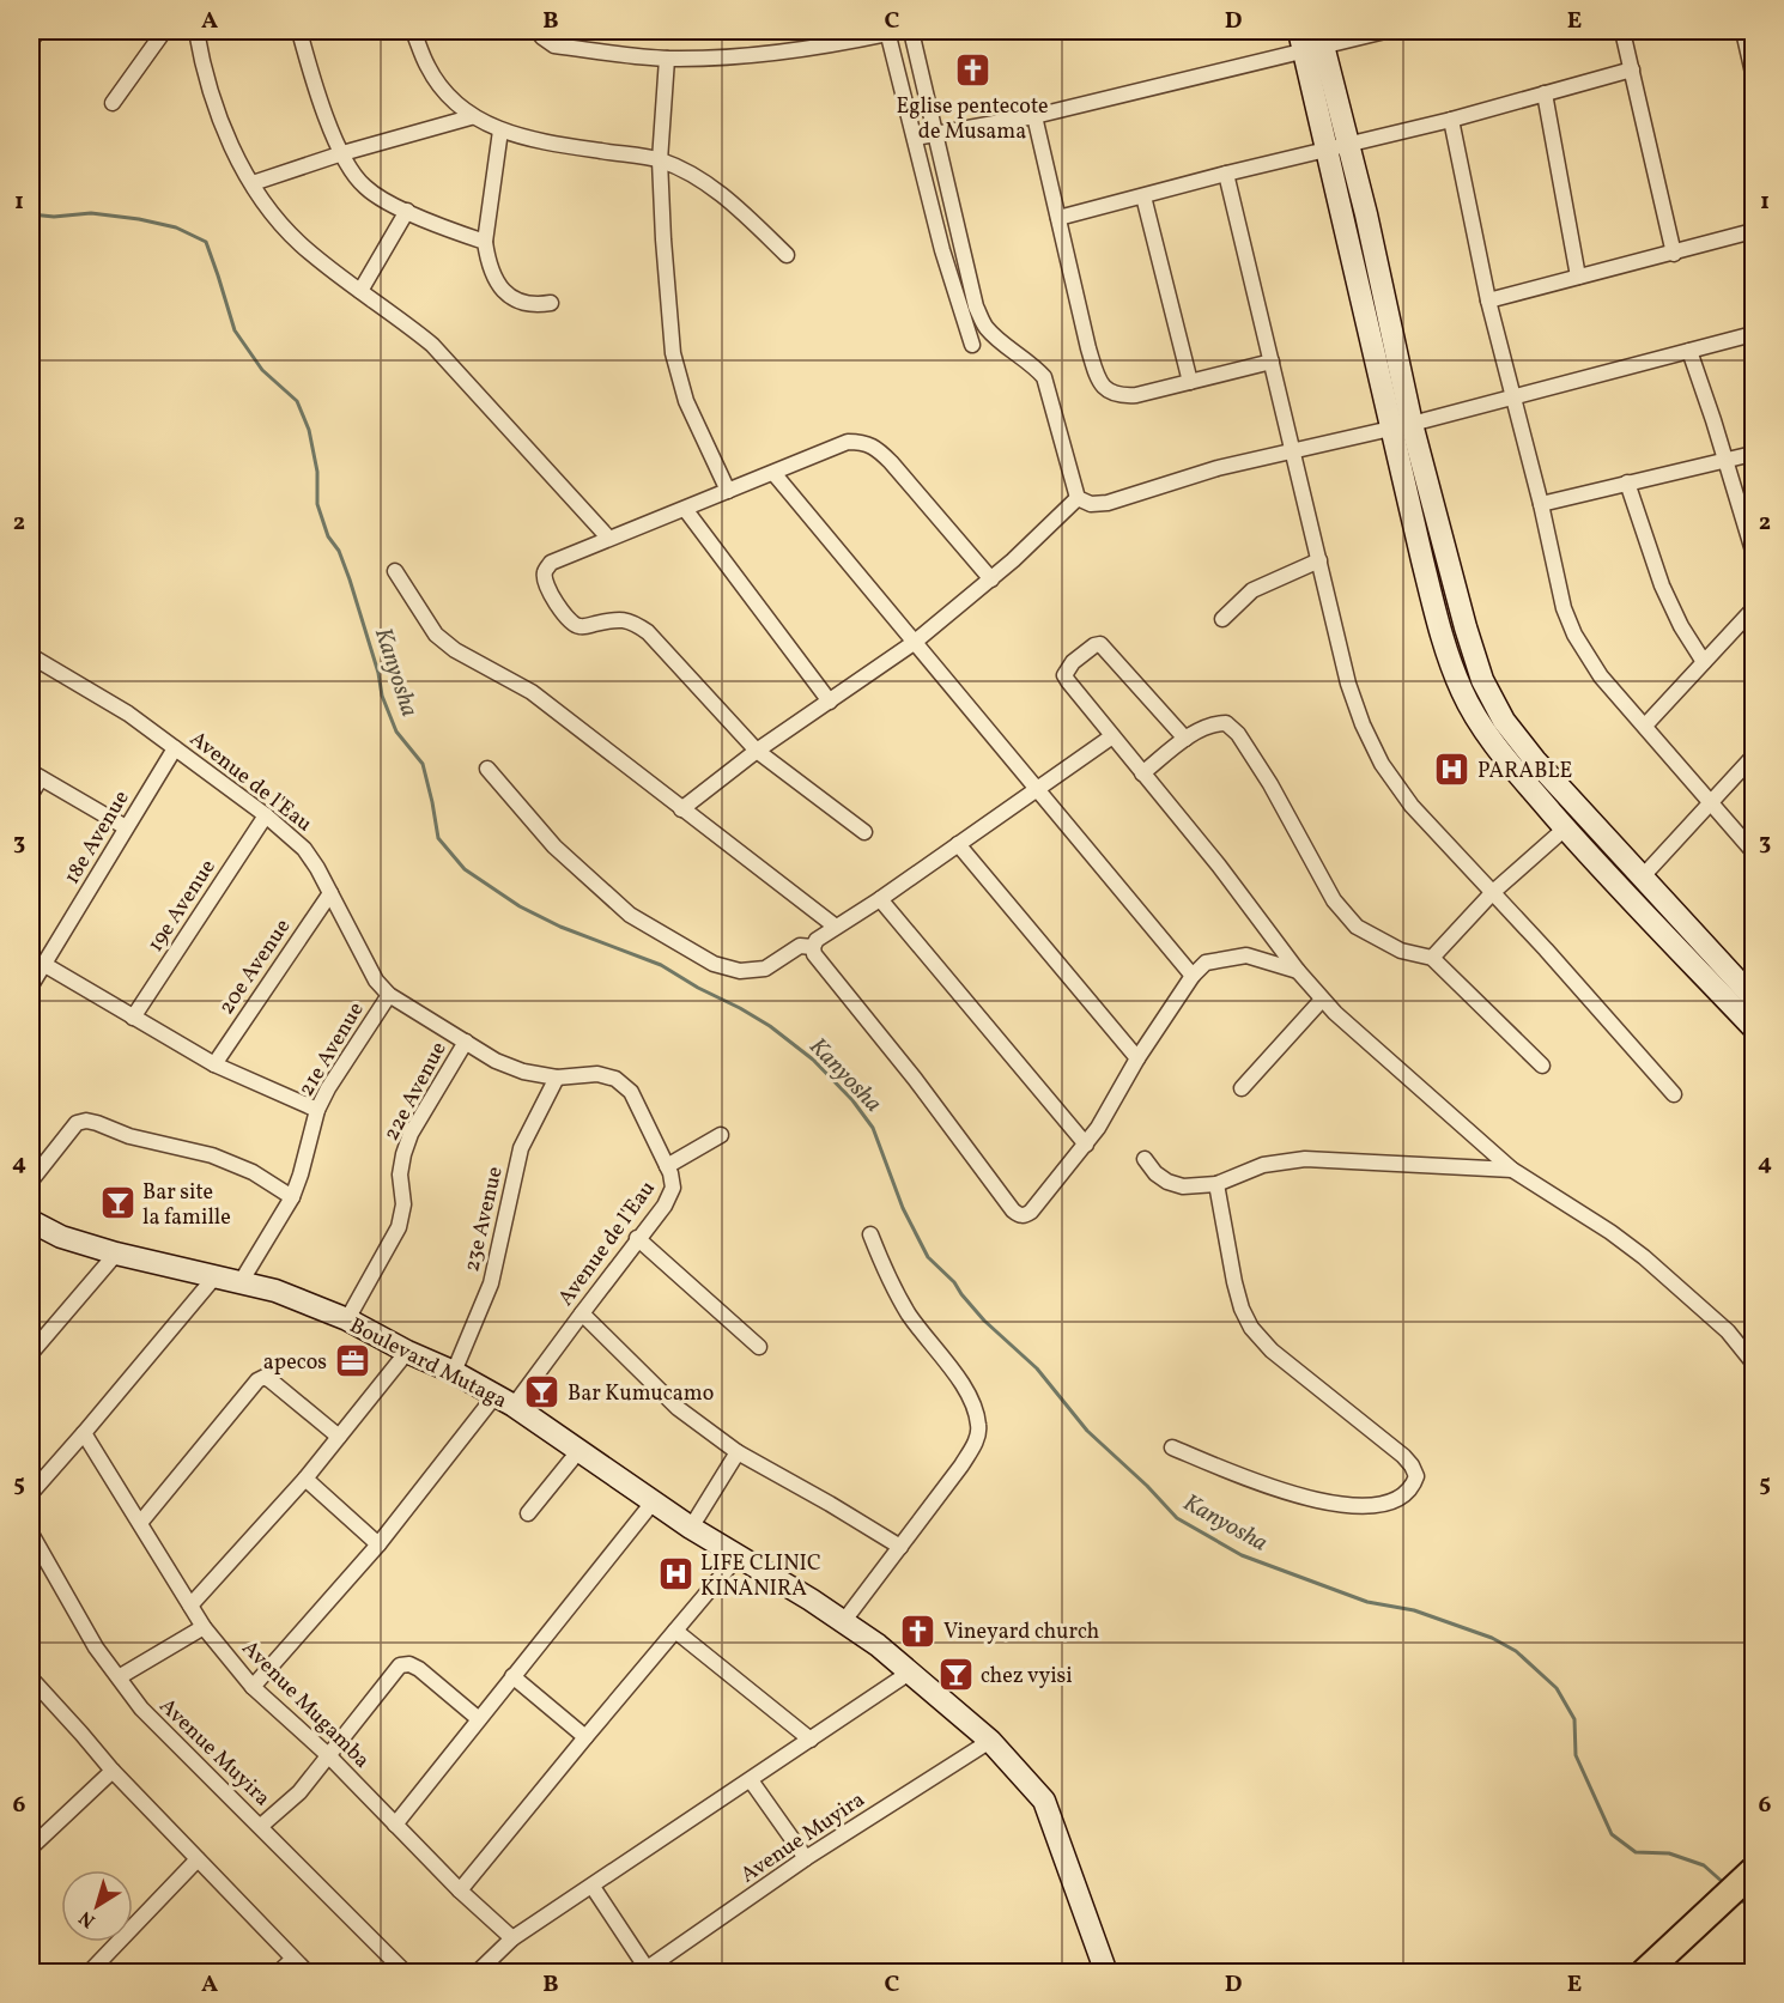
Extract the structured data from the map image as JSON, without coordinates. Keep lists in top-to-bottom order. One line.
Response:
{"streets":{"street":["Avenue de l'Eau","18e Avenue","19e Avenue","20e Avenue","21e Avenue","22e Avenue","23e Avenue","Boulevard Mutaga","Avenue Mugamba","Avenue Muyira"]},"crossings":[["Avenue de l'Eau","18e Avenue"],["Avenue de l'Eau","19e Avenue"],["Avenue de l'Eau","20e Avenue"],["Avenue de l'Eau","21e Avenue"],["Avenue de l'Eau","22e Avenue"],["Avenue de l'Eau","23e Avenue"],["Avenue de l'Eau","Boulevard Mutaga"],["Avenue de l'Eau","Avenue Mugamba"],["21e Avenue","Boulevard Mutaga"],["22e Avenue","Boulevard Mutaga"],["23e Avenue","Boulevard Mutaga"],["Boulevard Mutaga","Avenue Muyira"]],"water":["Kanyosha"],"places":{"church":["Eglise pentecote de Musama","Vineyard church"],"hospital":["PARABLE","LIFE CLINIC KINANIRA"],"bar":["Bar site la famille","Bar Kumucamo","chez vyisi"],"office":["apecos"]},"north":"bottom left","grid":{"columns":["A","B","C","D","E"],"rows":["1","2","3","4","5","6"]}}
